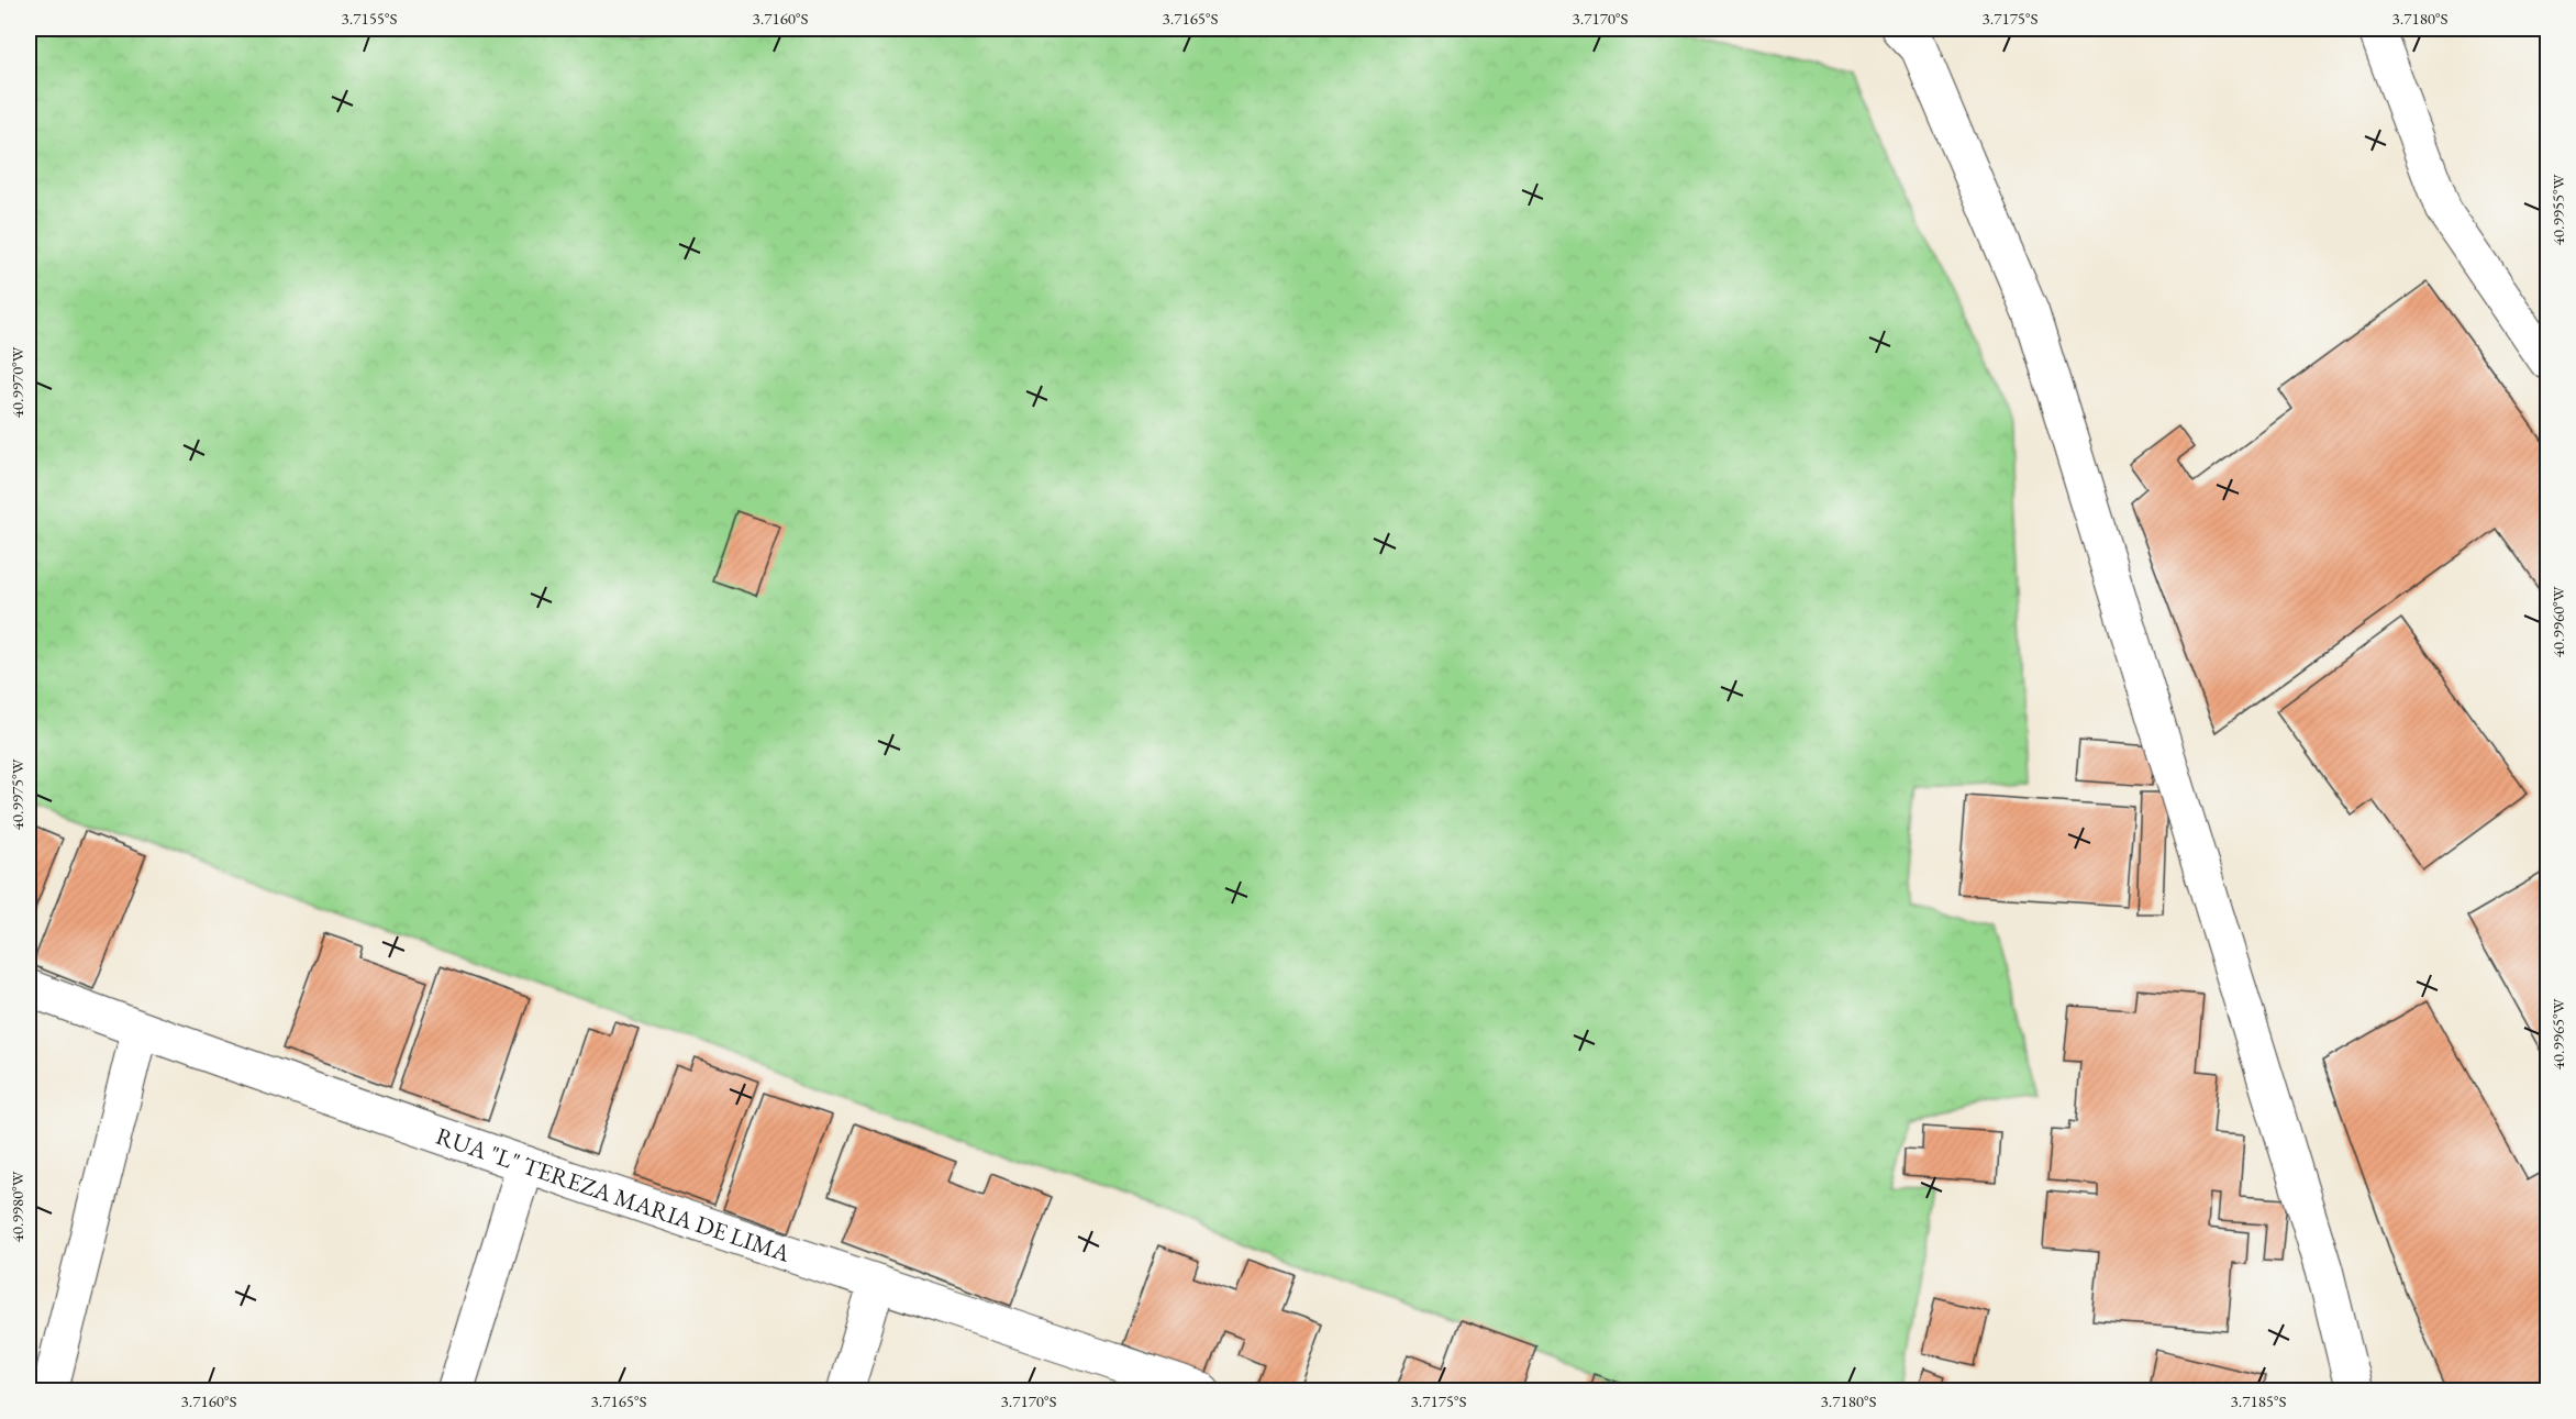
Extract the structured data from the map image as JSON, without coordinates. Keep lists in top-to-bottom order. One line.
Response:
{"streets":{"street":["RUA \"L\" TEREZA MARIA DE LIMA"]},"coordinates":["3.7155°S","3.7160°S","3.7165°S","3.7170°S","3.7175°S","3.7180°S","40.9955°W","40.9970°W","40.9960°W","40.9975°W","40.9965°W","40.9980°W","3.7185°S"]}
